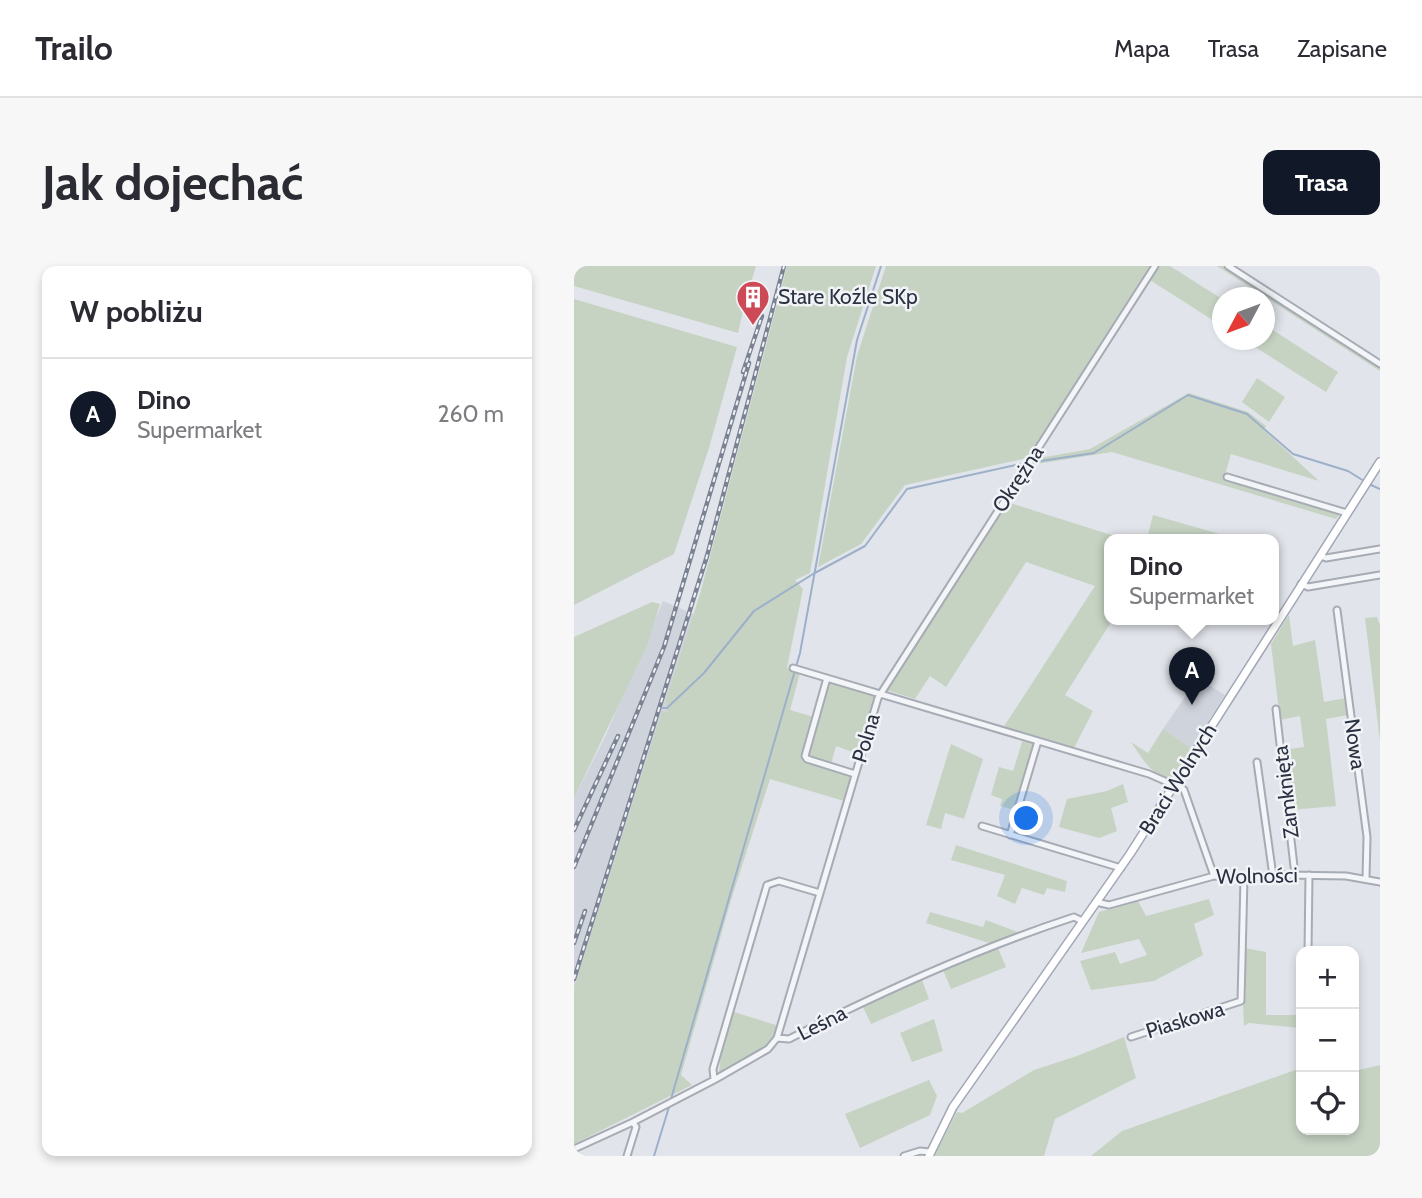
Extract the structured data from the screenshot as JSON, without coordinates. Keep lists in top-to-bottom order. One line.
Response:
{"streets":{"main road":["Braci Wolnych"],"street":["Okrężna","Polna","Nowa","Zamknięta","Wolności","Piaskowa","Leśna"]},"crossings":[["Okrężna","Polna"],["Polna","Braci Wolnych"],["Polna","Leśna"],["Nowa","Wolności"],["Braci Wolnych","Wolności"],["Braci Wolnych","Leśna"],["Zamknięta","Wolności"],["Wolności","Piaskowa"]],"places":{"building":["Stare Koźle SKp"]},"north":"bottom left","page":{"header":"Trailo","nav":["Mapa","Trasa","Zapisane"],"buttons":"Trasa","title":"Jak dojechać","heading":"W pobliżu","list":[{"mark":"A","name":"Dino","note":"Supermarket","value":"260 m"}],"popup":["Dino","Supermarket"],"pins":"A","map_buttons":["+","−"]}}
